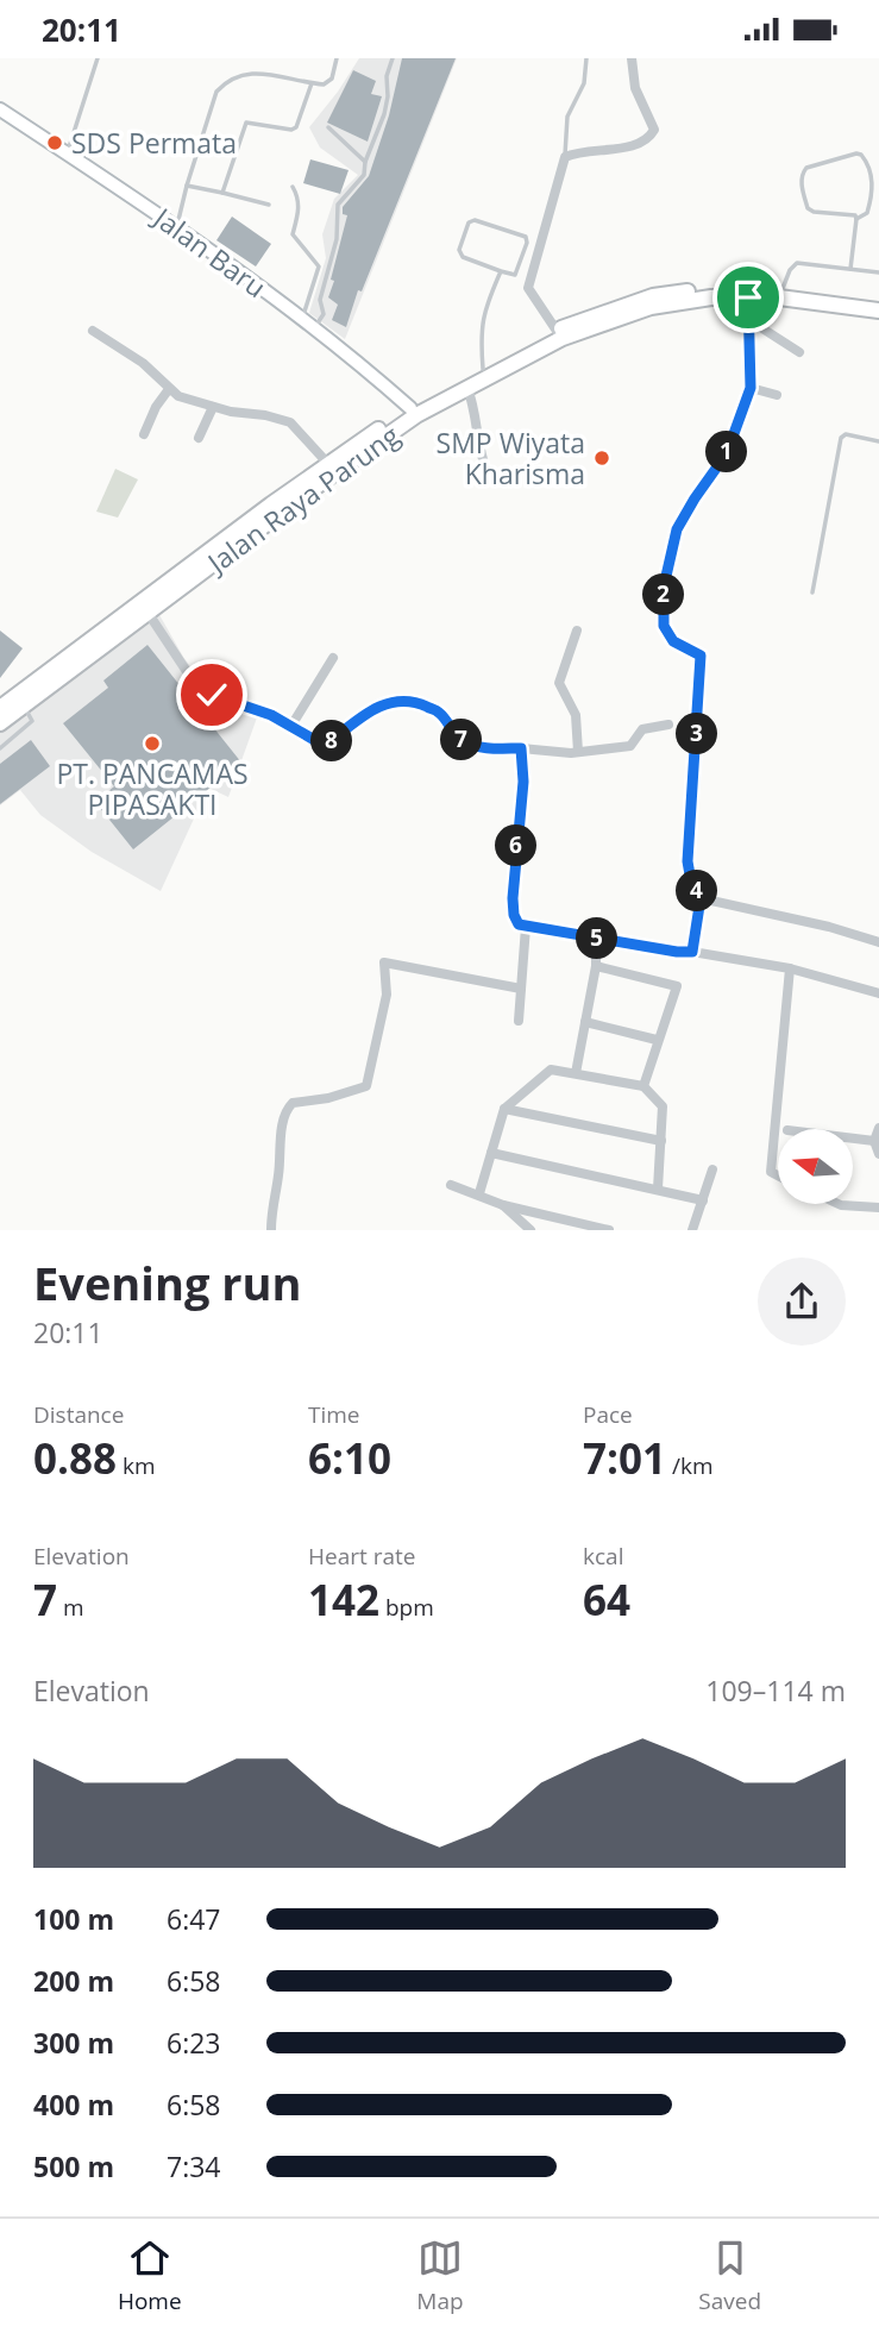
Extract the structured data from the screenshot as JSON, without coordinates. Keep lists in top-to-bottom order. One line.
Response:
{"streets":{"highway":["Jalan Raya Parung"],"main road":["Jalan Baru"]},"crossings":[["Jalan Baru","Jalan Raya Parung"]],"places":["SDS Permata","SMP Wiyata Kharisma","PT. PANCAMAS PIPASAKTI"],"north":"left","page":{"status":"20:11","pins":["1","2","3","7","8","6","4","5"],"heading":["Evening run","20:11"],"stats":[["Distance","0.88 km"],["Time","6:10"],["Pace","7:01 /km"],["Elevation","7 m"],["Heart rate","142 bpm"],["kcal","64"]],"chart":["Elevation","109–114 m"],"list":[{"name":"100 m","note":"6:47"},{"name":"200 m","note":"6:58"},{"name":"300 m","note":"6:23"},{"name":"400 m","note":"6:58"},{"name":"500 m","note":"7:34"}],"tabs":["Home","Map","Saved"]}}
